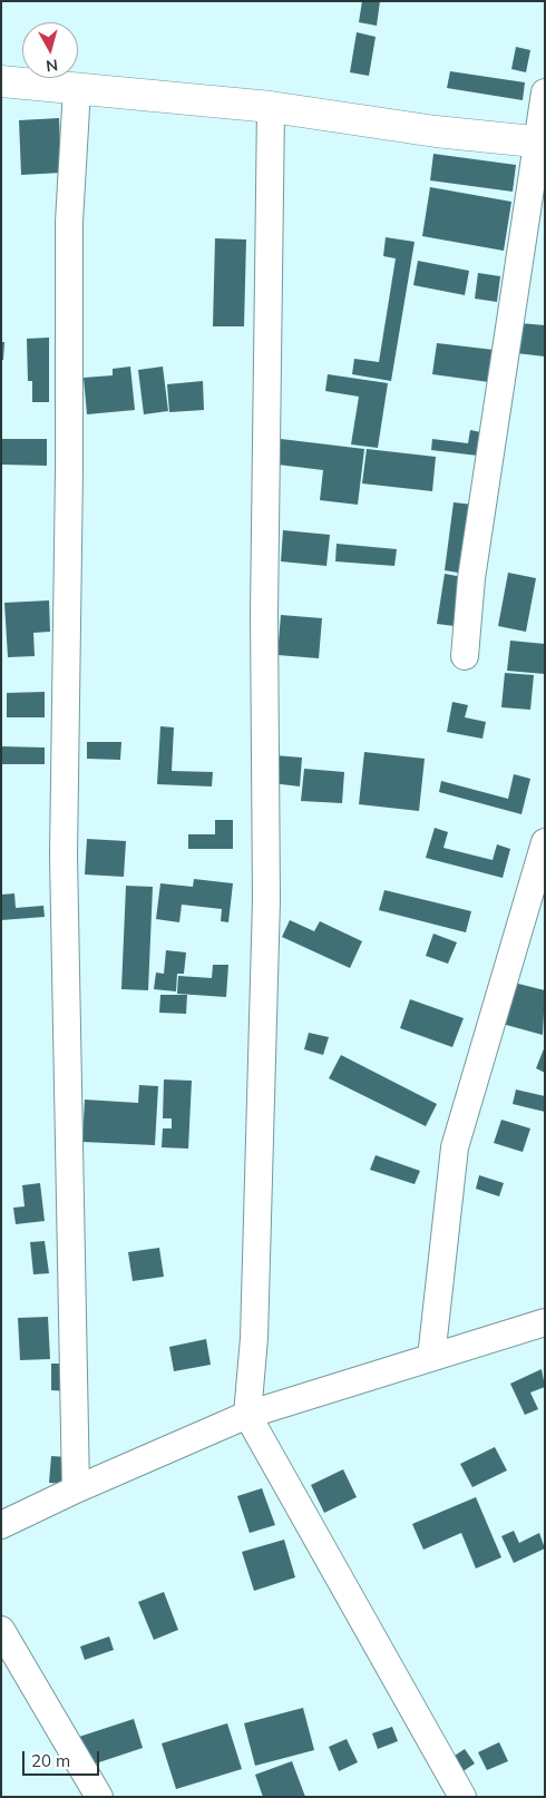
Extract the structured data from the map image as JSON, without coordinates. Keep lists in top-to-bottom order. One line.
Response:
{"scale_bar":"20 m","north":"bottom"}
